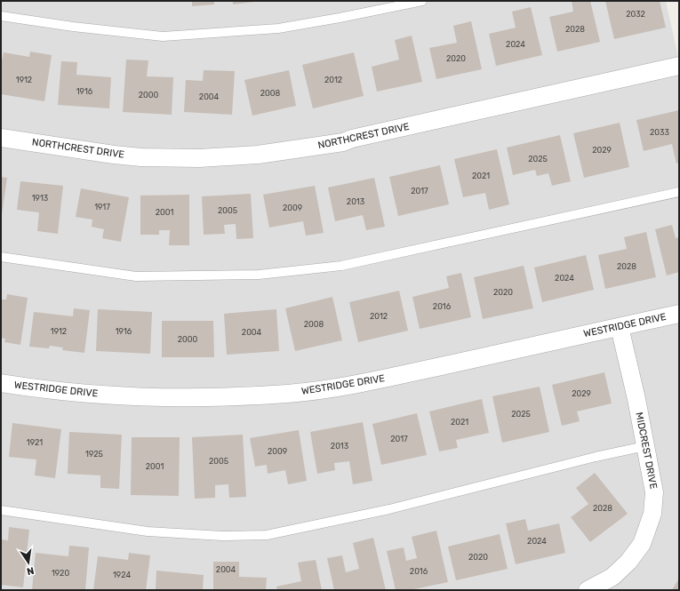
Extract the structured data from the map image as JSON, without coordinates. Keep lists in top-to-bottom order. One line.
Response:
{"streets":{"street":["NORTHCREST DRIVE","WESTRIDGE DRIVE","MIDCREST DRIVE"]},"crossings":[["WESTRIDGE DRIVE","MIDCREST DRIVE"]],"house_numbers":["2032","2028","2024","2020","1912","2012","1916","2008","2000","2004","2033","2029","2025","2021","2017","1913","2013","1917","2009","2005","2001","2028","2024","2020","2016","2012","2008","1912","1916","2004","2000","2029","2025","2021","2017","1921","2013","2009","1925","2005","2001","2028","2024","2020","2004","2016","1920","1924"],"north":"bottom"}
